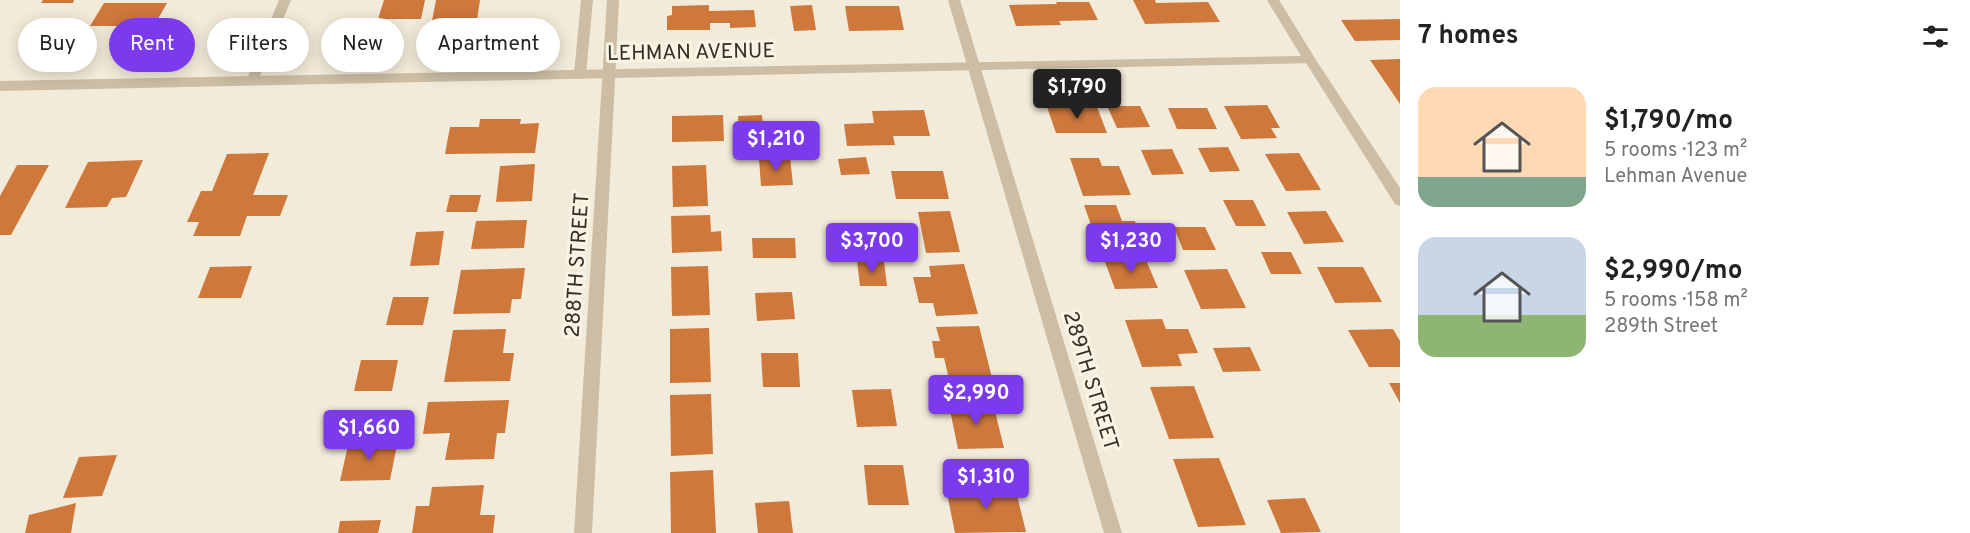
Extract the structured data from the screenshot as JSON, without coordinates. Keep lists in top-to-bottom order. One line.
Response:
{"streets":{"street":["LEHMAN AVENUE","288TH STREET","289TH STREET"]},"crossings":[["LEHMAN AVENUE","288TH STREET"],["LEHMAN AVENUE","289TH STREET"]],"page":{"heading":"7 homes","chip":["Buy","Rent","Filters","New","Apartment"],"price":["$1,790","$1,210","$3,700","$1,230","$2,990","$1,660","$1,310"],"list":[{"name":"$1,790/mo","note":"5 rooms · 123 m² · Lehman Avenue"},{"name":"$2,990/mo","note":"5 rooms · 158 m² · 289th Street"}]}}
